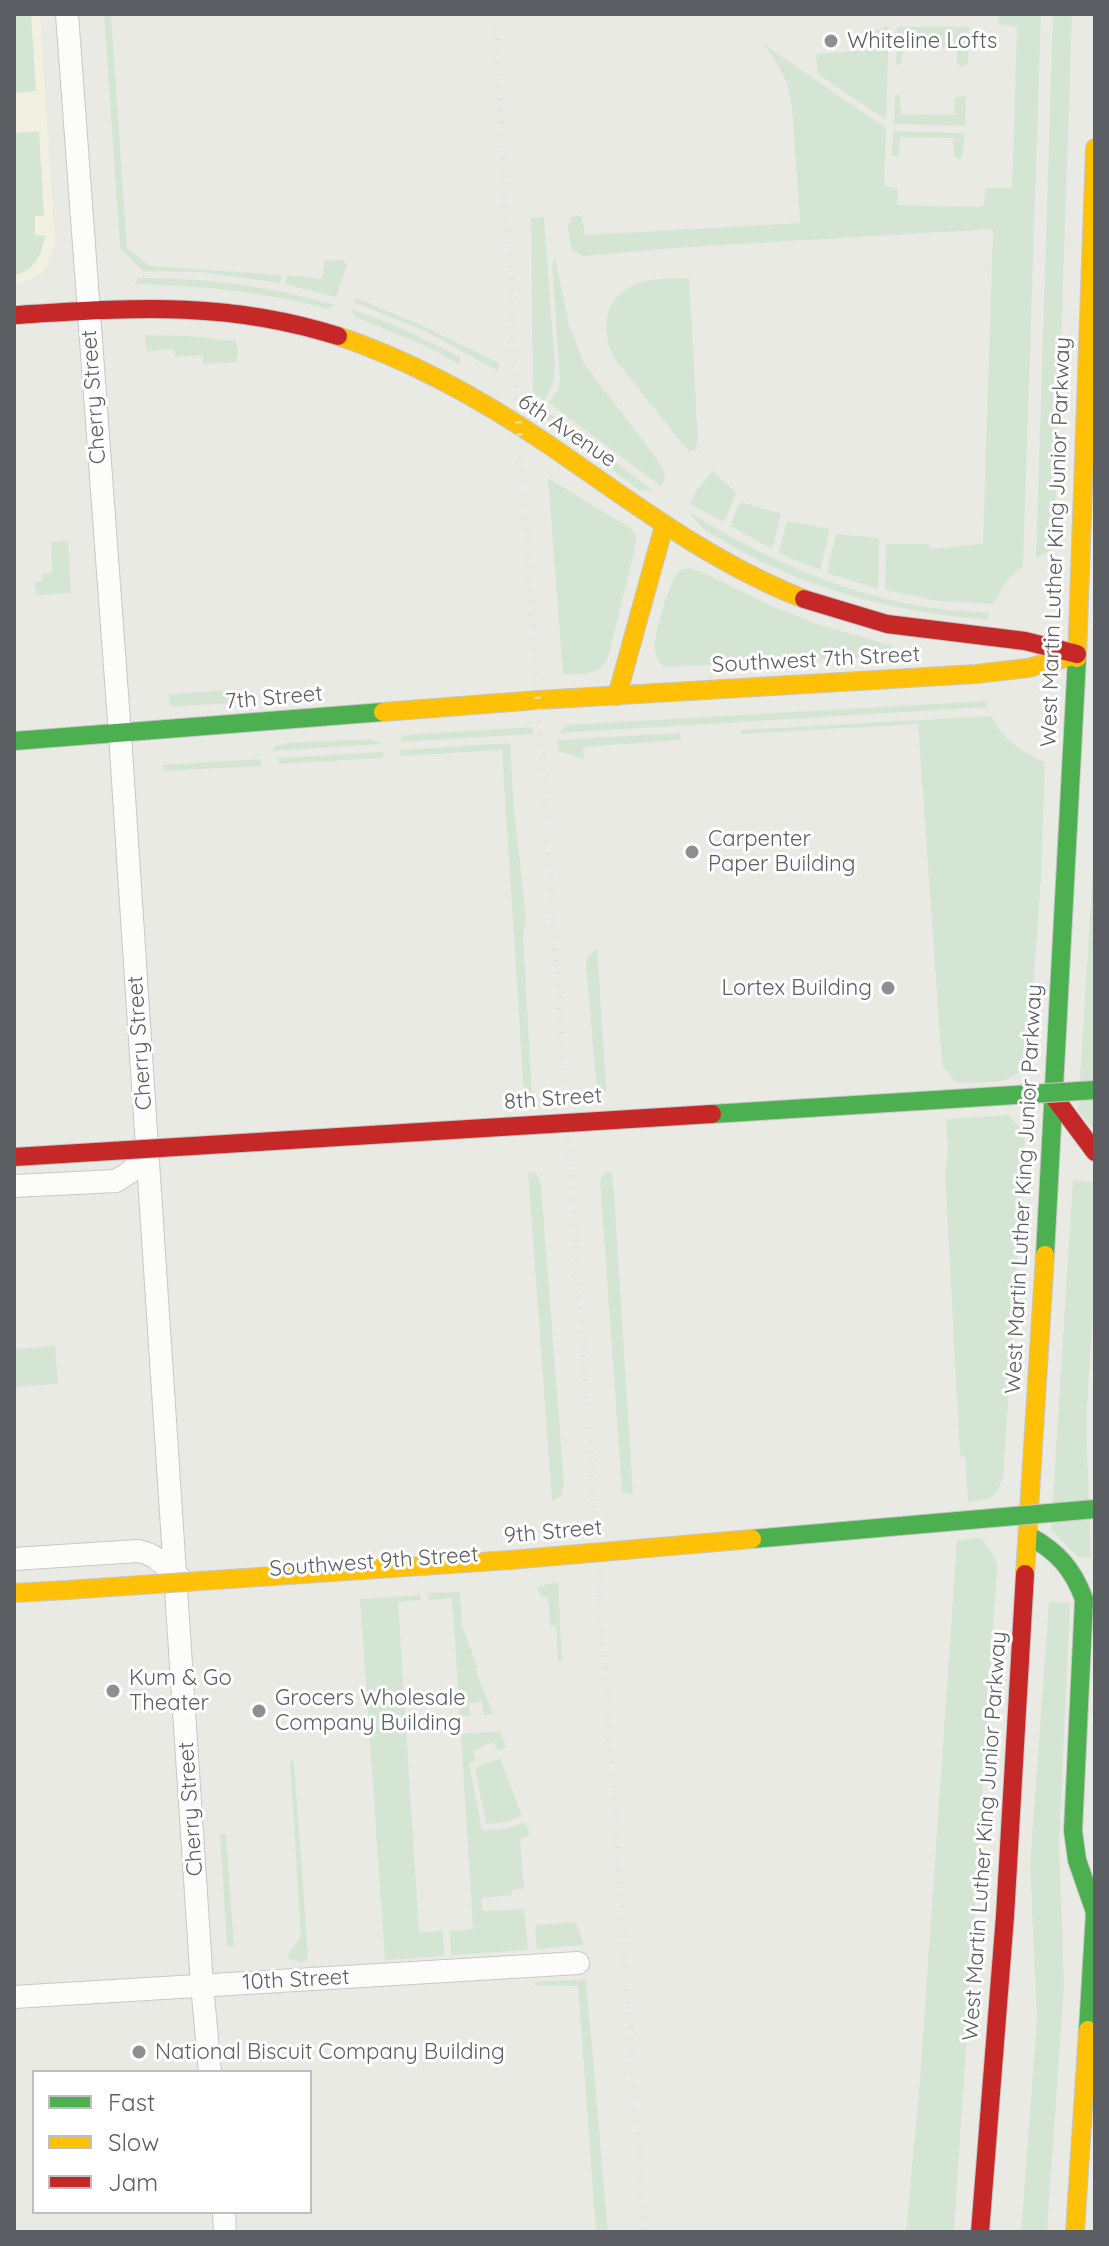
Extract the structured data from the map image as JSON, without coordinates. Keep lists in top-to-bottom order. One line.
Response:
{"streets":{"main road":["6th Avenue","West Martin Luther King Junior Parkway","Southwest 7th Street","7th Street","8th Street","9th Street"],"street":["Cherry Street","Southwest 9th Street","10th Street"]},"crossings":[["Cherry Street","6th Avenue"],["Cherry Street","7th Street"],["Cherry Street","Southwest 9th Street"],["Cherry Street","10th Street"],["6th Avenue","West Martin Luther King Junior Parkway"],["6th Avenue","Southwest 7th Street"],["West Martin Luther King Junior Parkway","Southwest 7th Street"],["West Martin Luther King Junior Parkway","Southwest 9th Street"],["Southwest 7th Street","7th Street"]],"places":["Whiteline Lofts","Carpenter Paper Building","Lortex Building","Kum & Go Theater","Grocers Wholesale Company Building","National Biscuit Company Building"],"legend":["Fast","Slow","Jam"]}
